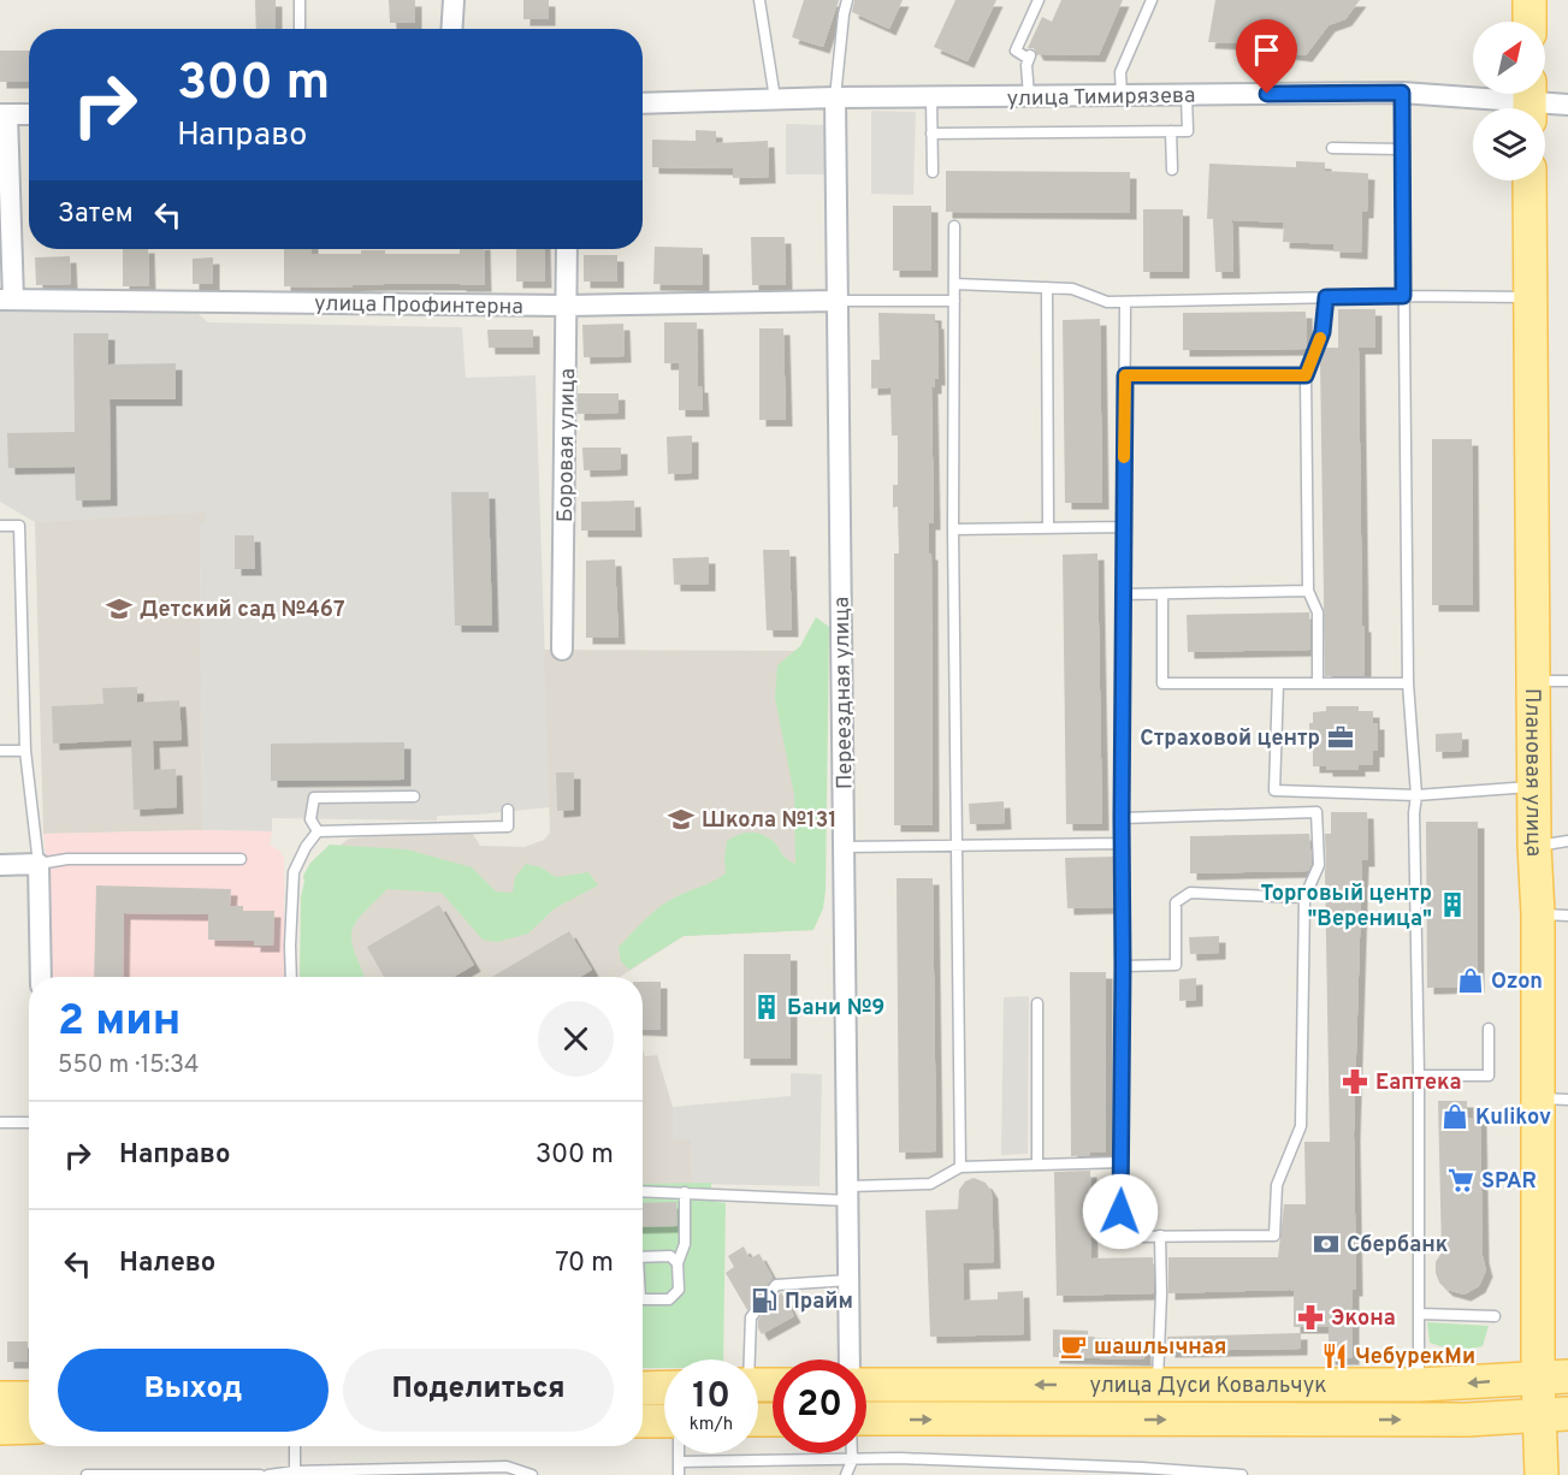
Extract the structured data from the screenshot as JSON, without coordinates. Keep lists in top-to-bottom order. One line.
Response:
{"streets":{"main road":["Плановая улица","улица Дуси Ковальчук"],"street":["улица Тимирязева","улица Профинтерна","Боровая улица","Переездная улица"]},"crossings":[["улица Тимирязева","Переездная улица"],["улица Профинтерна","Боровая улица"],["улица Профинтерна","Переездная улица"],["Плановая улица","улица Дуси Ковальчук"]],"places":{"school or university":["Детский сад №467","Школа №131"],"office":["Страховой центр"],"building":["Торговый центр \"Вереница\"","Бани №9"],"shop":["Ozon","Kulikov"],"pharmacy":["Еаптека","Экона"],"supermarket":["SPAR"],"bank":["Сбербанк"],"fuel station":["Прайм"],"cafe":["шашлычная"],"restaurant":["ЧебурекМи"]},"north":"top right","page":{"turn":["300 m","Направо"],"then":"Затем","heading":["2 мин","550 m · 15:34"],"list":[{"name":"Направо","value":"300 m"},{"name":"Налево","value":"70 m"}],"buttons":["Выход","Поделиться"],"speed":"10 km/h","limit":"20"}}
